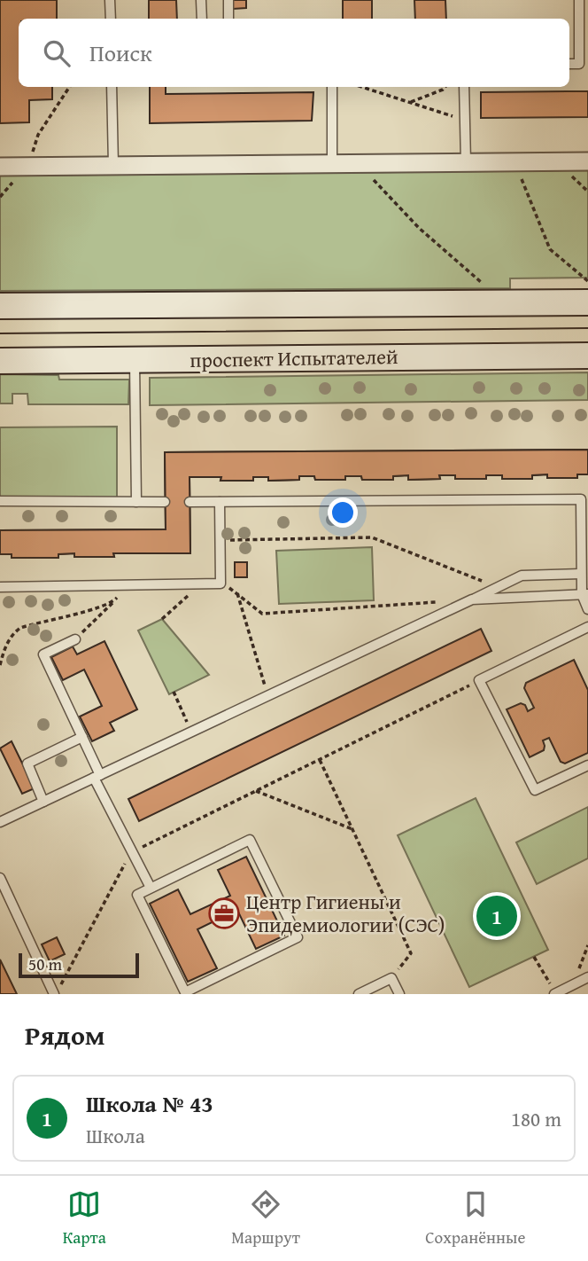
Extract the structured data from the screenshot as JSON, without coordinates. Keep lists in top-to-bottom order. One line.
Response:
{"streets":{"main road":["проспект Испытателей"]},"places":{"office":["Центр Гигиены и Эпидемиологии (СЭС)"]},"scale_bar":"50 m","page":{"search":"Поиск","pins":"1","scale":"50 m","heading":"Рядом","list":[{"mark":"1","name":"Школа № 43","note":"Школа","value":"180 m"}],"nav":["Карта","Маршрут","Сохранённые"]}}
